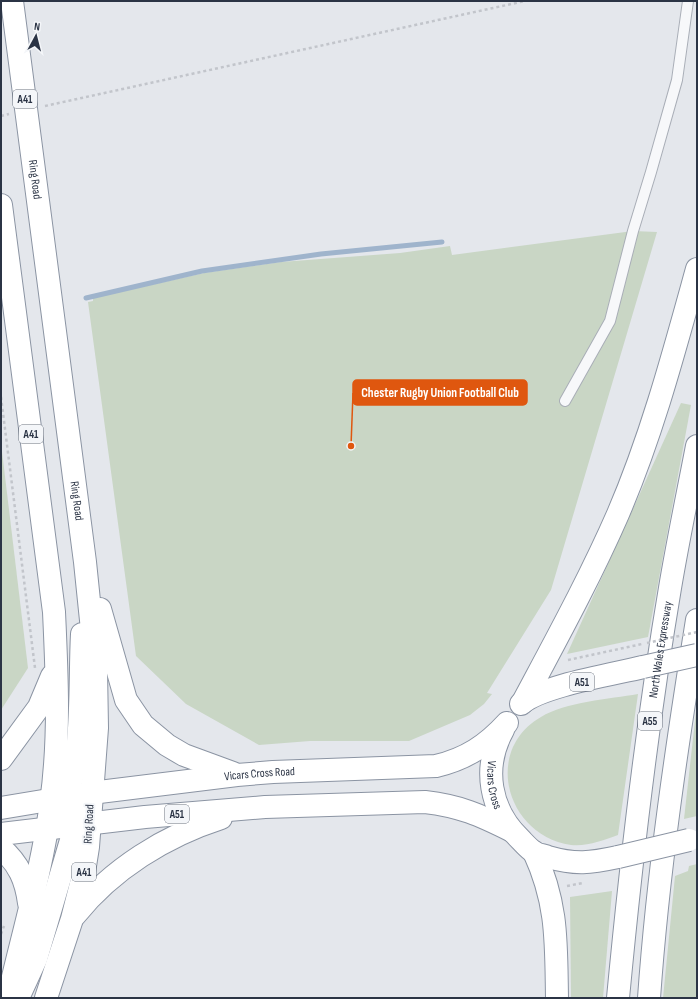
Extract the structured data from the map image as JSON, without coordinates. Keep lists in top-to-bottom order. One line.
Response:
{"streets":{"highway":["A41","Ring Road","North Wales Expressway","A51","A55","Vicars Cross Road","Vicars Cross"]},"crossings":[["A41","Vicars Cross Road"],["Ring Road","A51"],["Ring Road","Vicars Cross Road"],["A51","Vicars Cross"],["Vicars Cross Road","Vicars Cross"]],"places":["Chester Rugby Union Football Club"],"north":"top"}
